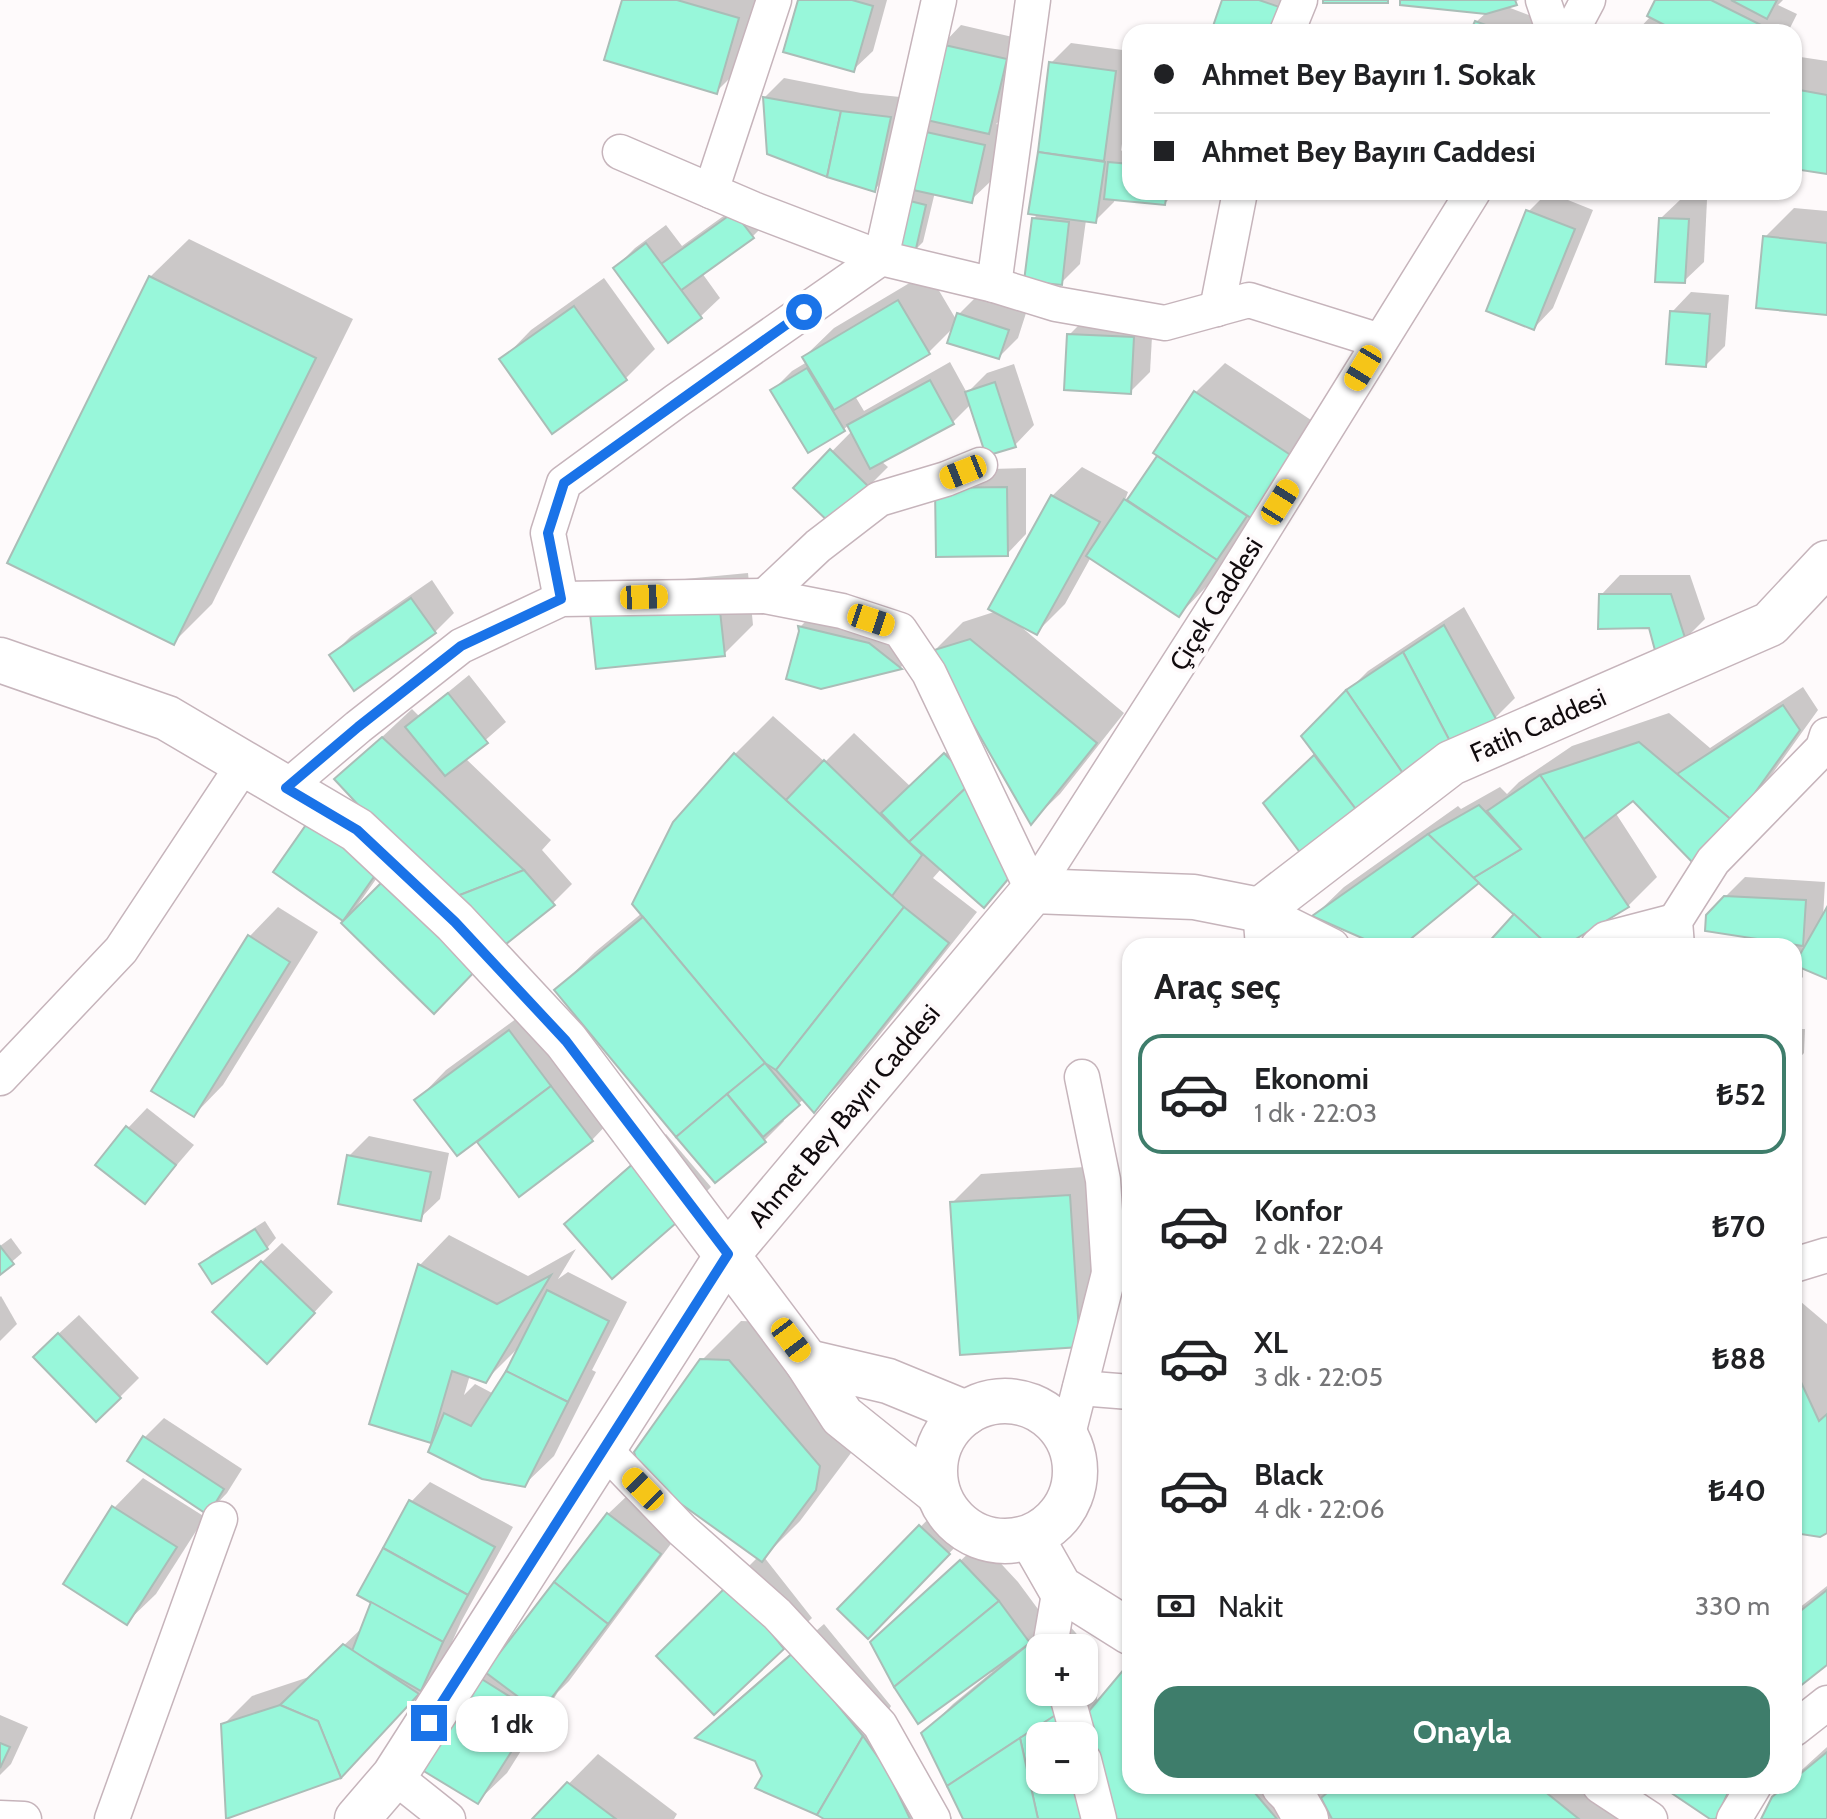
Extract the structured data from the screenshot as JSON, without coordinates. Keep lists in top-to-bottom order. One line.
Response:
{"streets":{"street":["Çiçek Caddesi","Fatih Caddesi","Ahmet Bey Bayırı Caddesi"]},"crossings":[["Çiçek Caddesi","Ahmet Bey Bayırı Caddesi"]],"page":{"banner":["Ahmet Bey Bayırı 1. Sokak","Ahmet Bey Bayırı Caddesi"],"heading":"Araç seç","list":[{"name":"Ekonomi","note":"1 dk · 22:03","value":"₺52"},{"name":"Konfor","note":"2 dk · 22:04","value":"₺70"},{"name":"XL","note":"3 dk · 22:05","value":"₺88"},{"name":"Black","note":"4 dk · 22:06","value":"₺40"}],"pay":["Nakit","330 m"],"map_buttons":["+","−"],"buttons":"Onayla","bubble":"1 dk"}}
